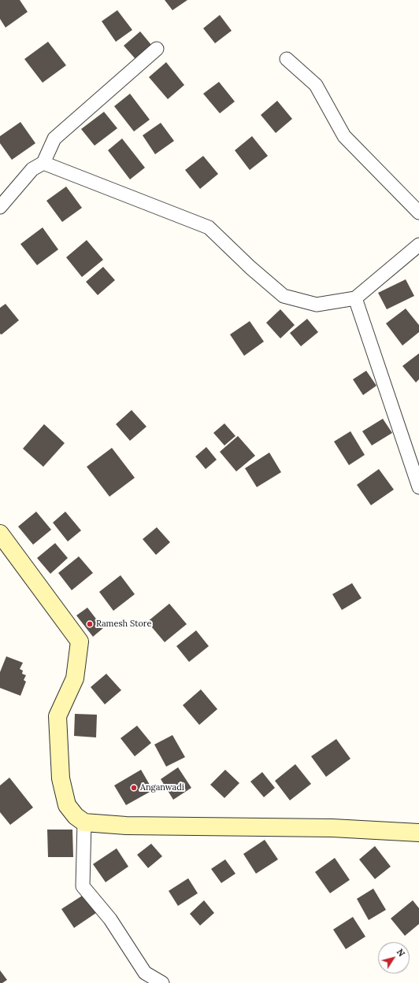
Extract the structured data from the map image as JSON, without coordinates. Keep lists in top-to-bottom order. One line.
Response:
{"places":["Ramesh Store","Anganwadi"],"north":"top right"}
